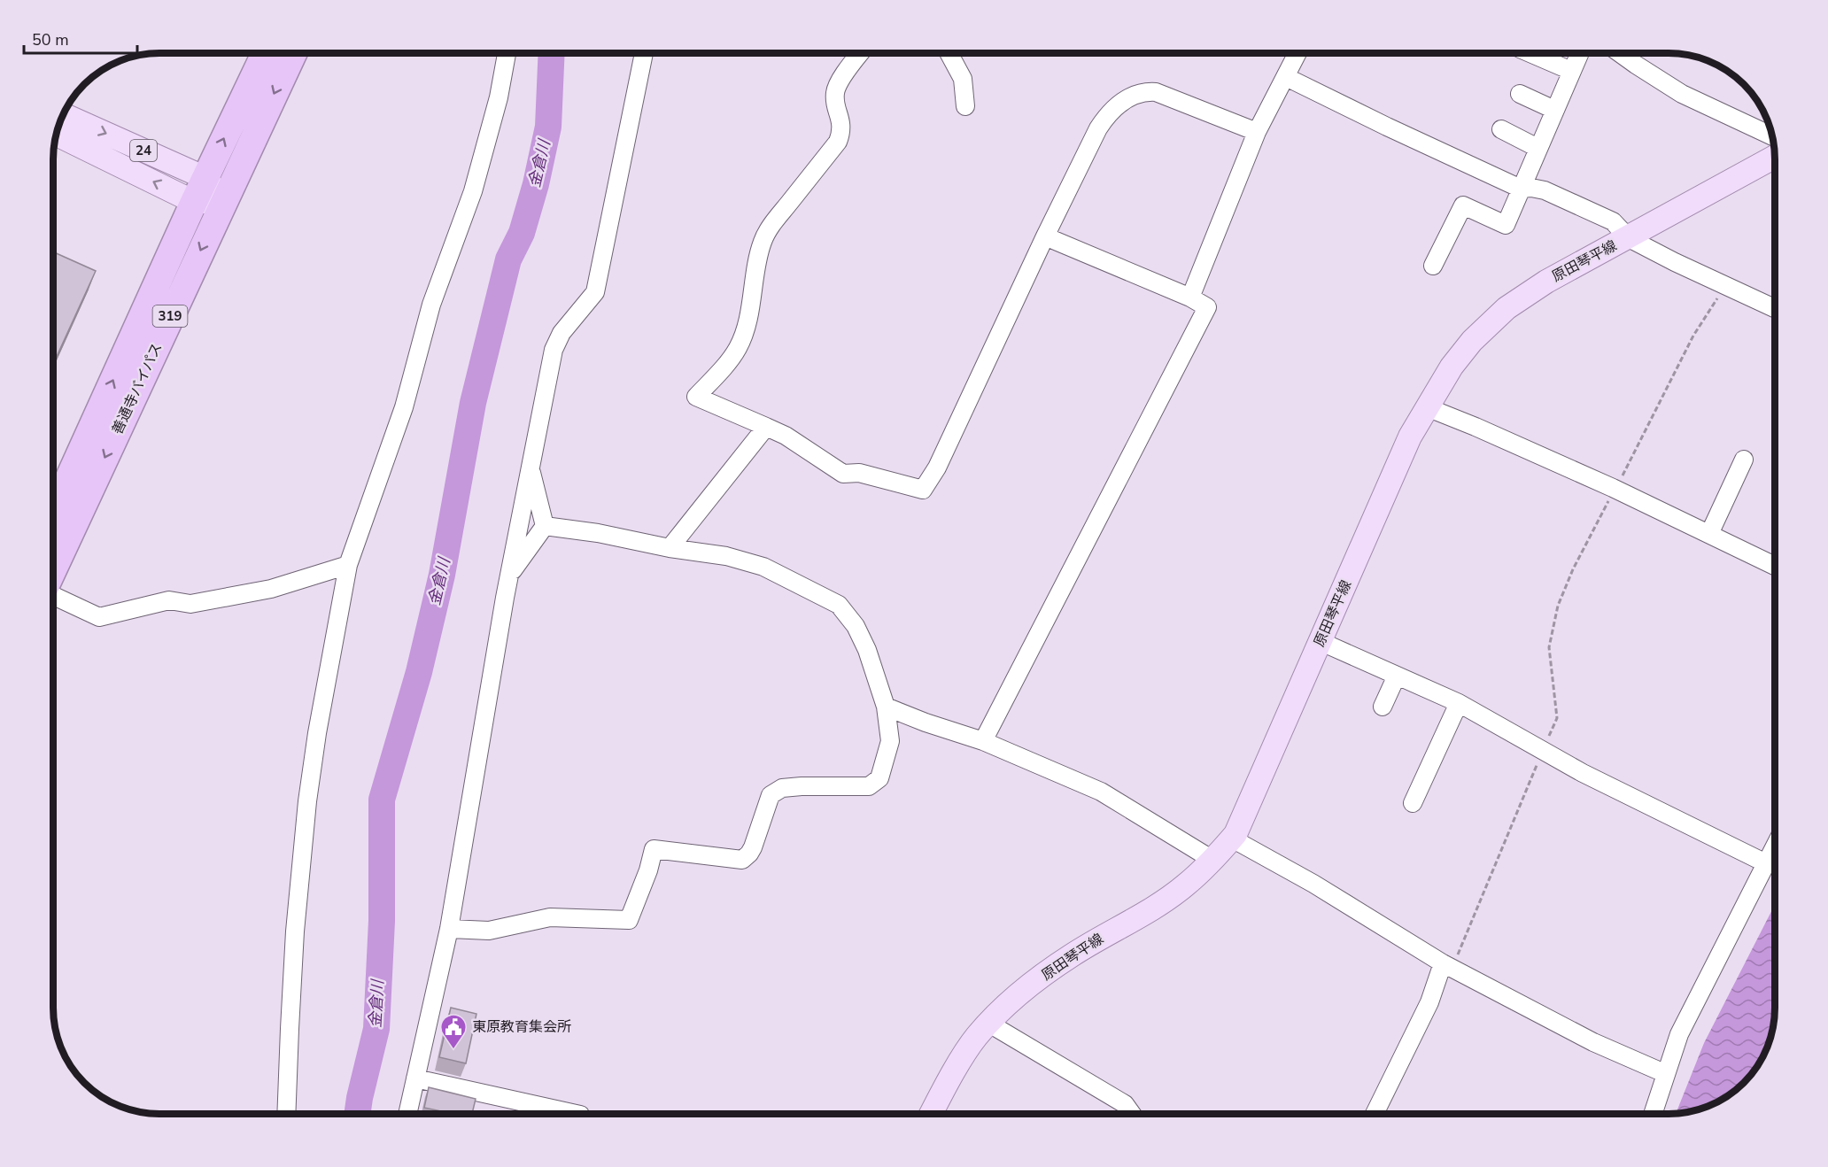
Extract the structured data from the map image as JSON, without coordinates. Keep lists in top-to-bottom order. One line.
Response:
{"streets":{"highway":["319","善通寺バイパス"],"main road":["24","原田琴平線"]},"crossings":[["24","善通寺バイパス"]],"water":["金倉川"],"places":{"public building":["東原教育集会所"]},"scale_bar":"50 m"}
